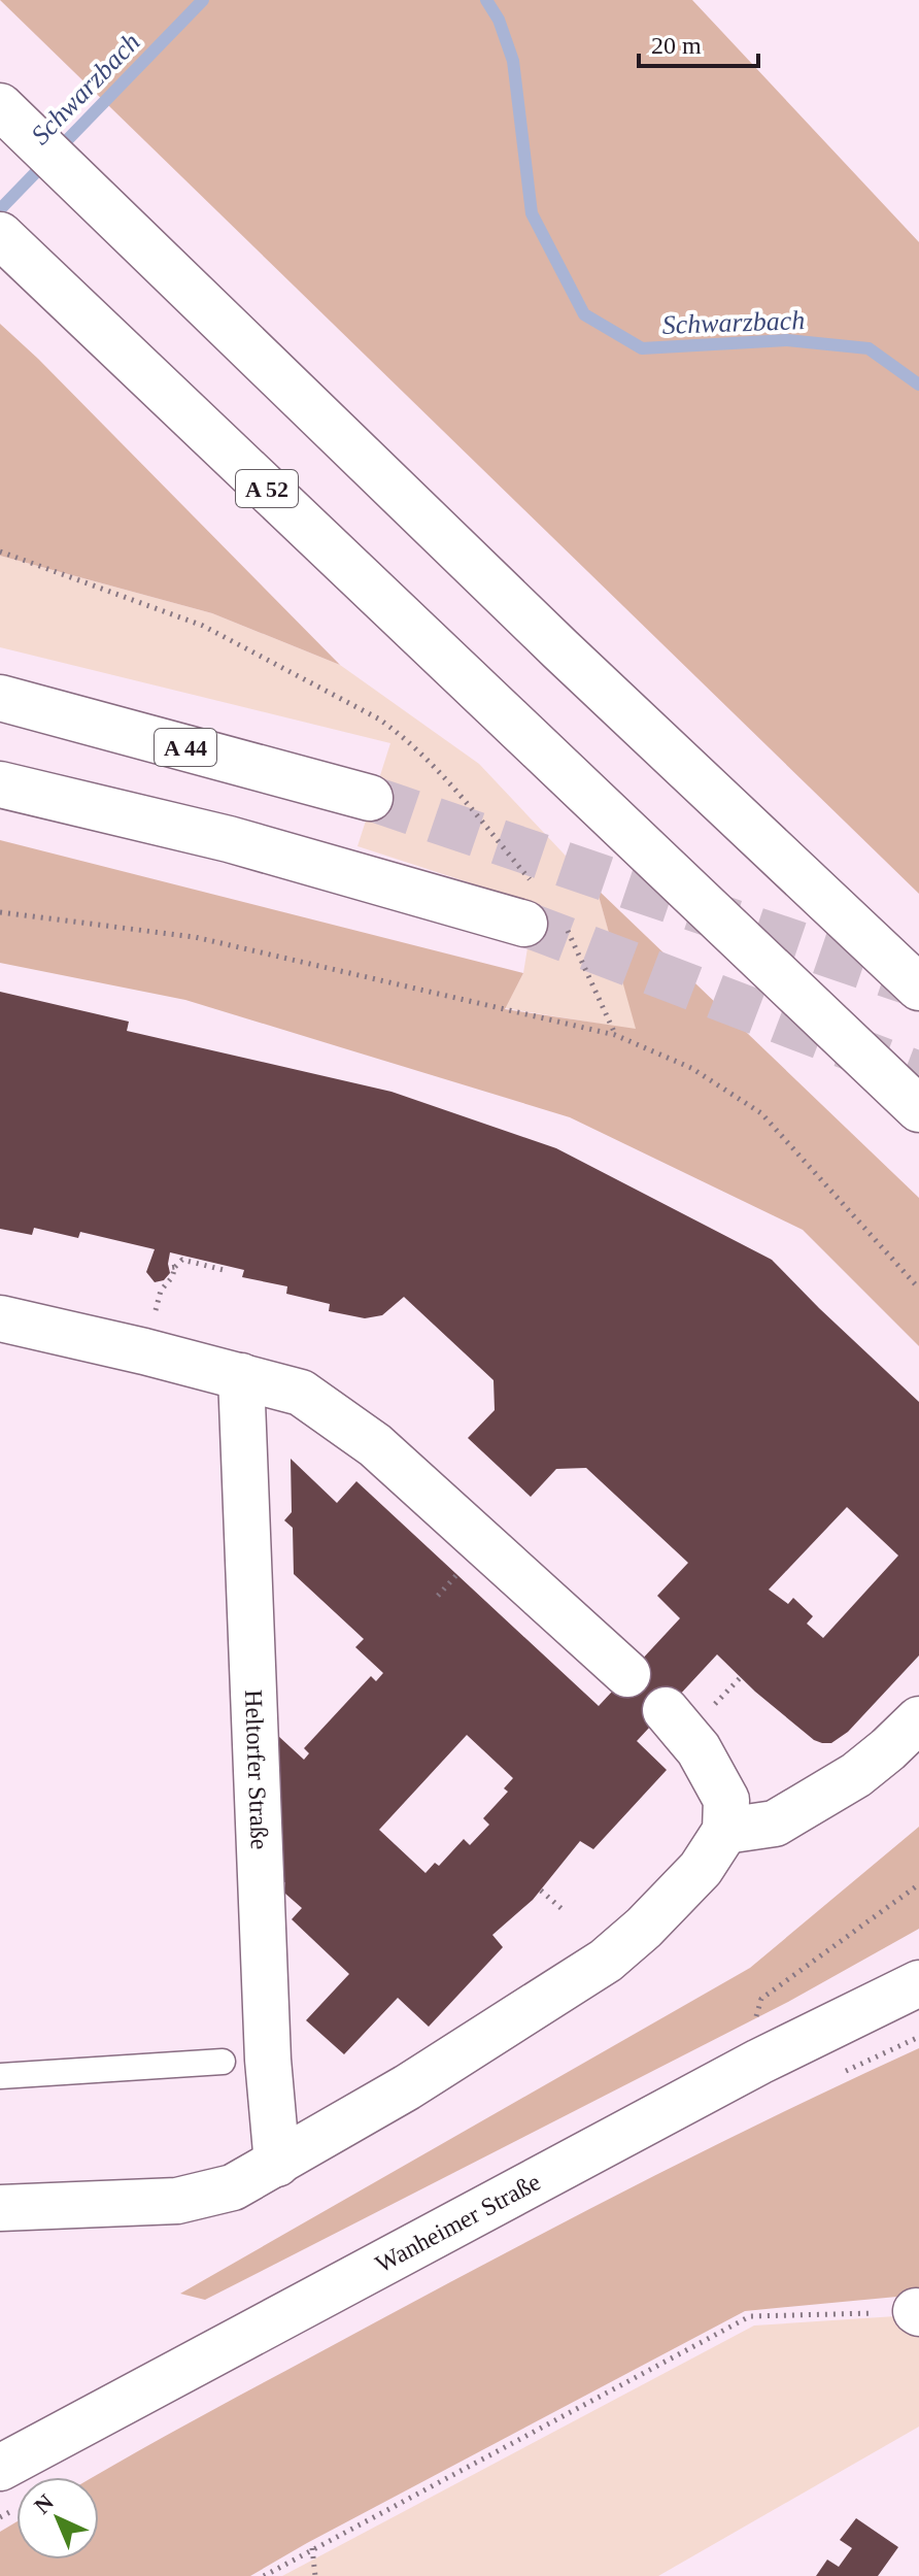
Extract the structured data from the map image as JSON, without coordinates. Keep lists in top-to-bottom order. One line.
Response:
{"streets":{"main road":["A 52","A 44","Heltorfer Straße","Wanheimer Straße"]},"water":["Schwarzbach"],"scale_bar":"20 m","north":"top left"}
